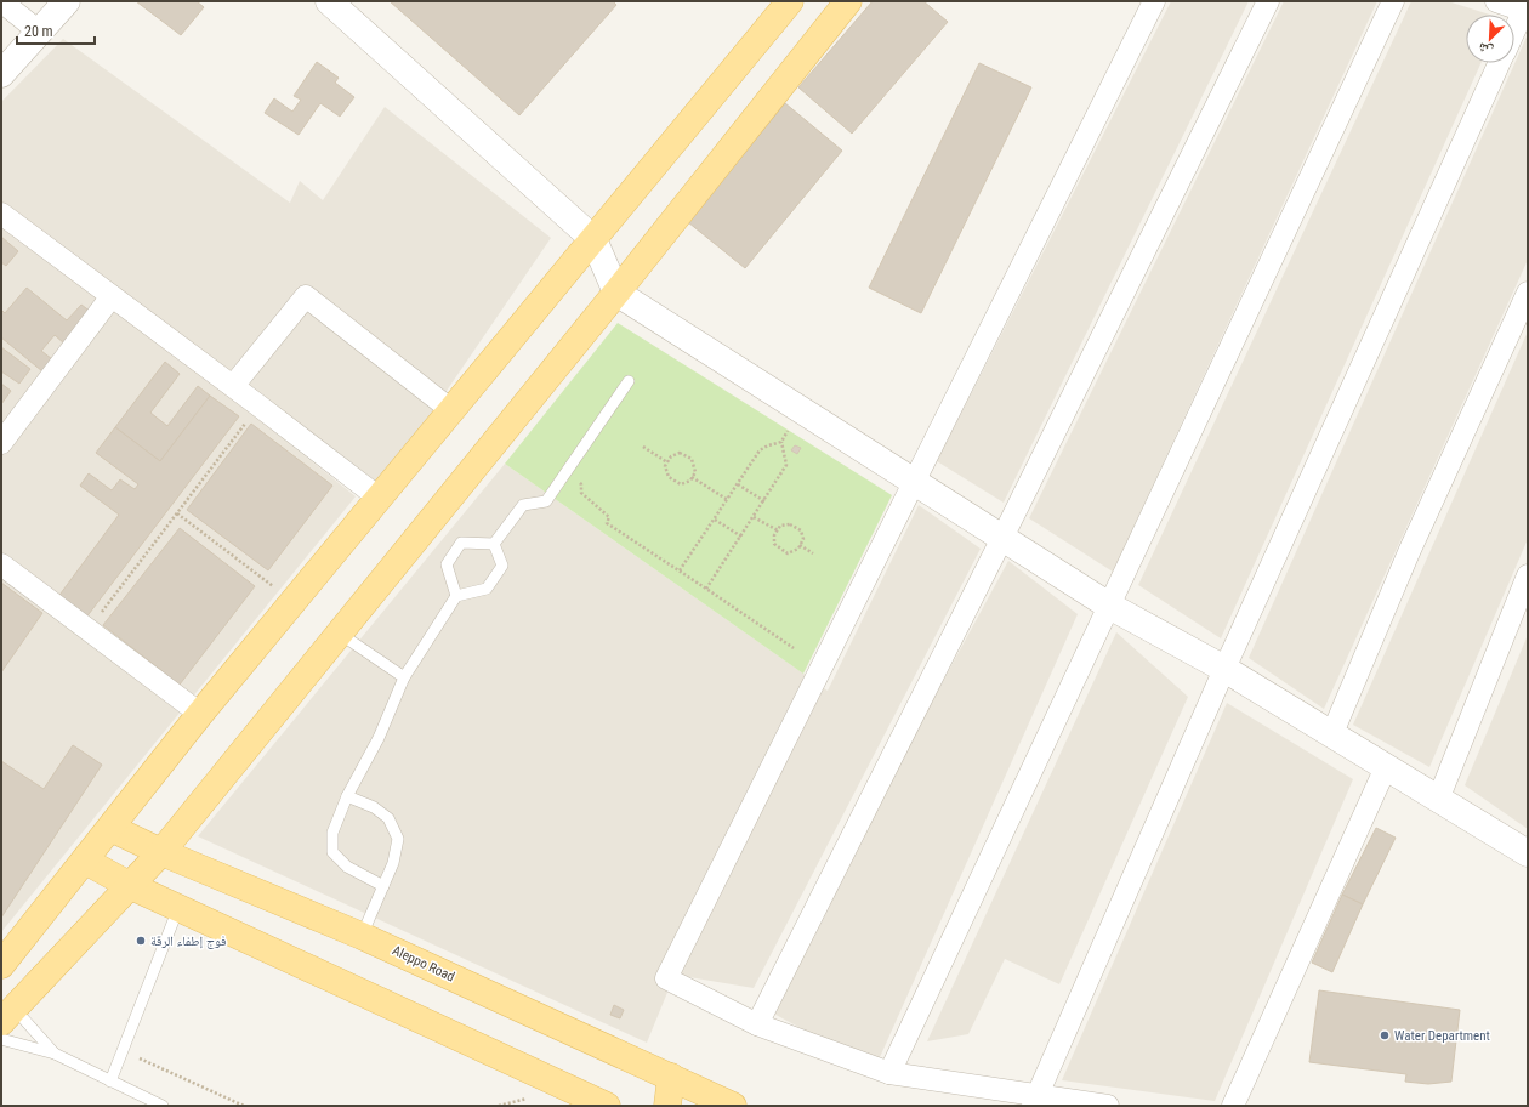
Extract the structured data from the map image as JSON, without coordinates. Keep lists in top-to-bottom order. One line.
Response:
{"streets":{"main road":["Aleppo Road"]},"places":["فوج إطفاء الرقة","Water Department"],"scale_bar":"20 m","north":"bottom left"}
